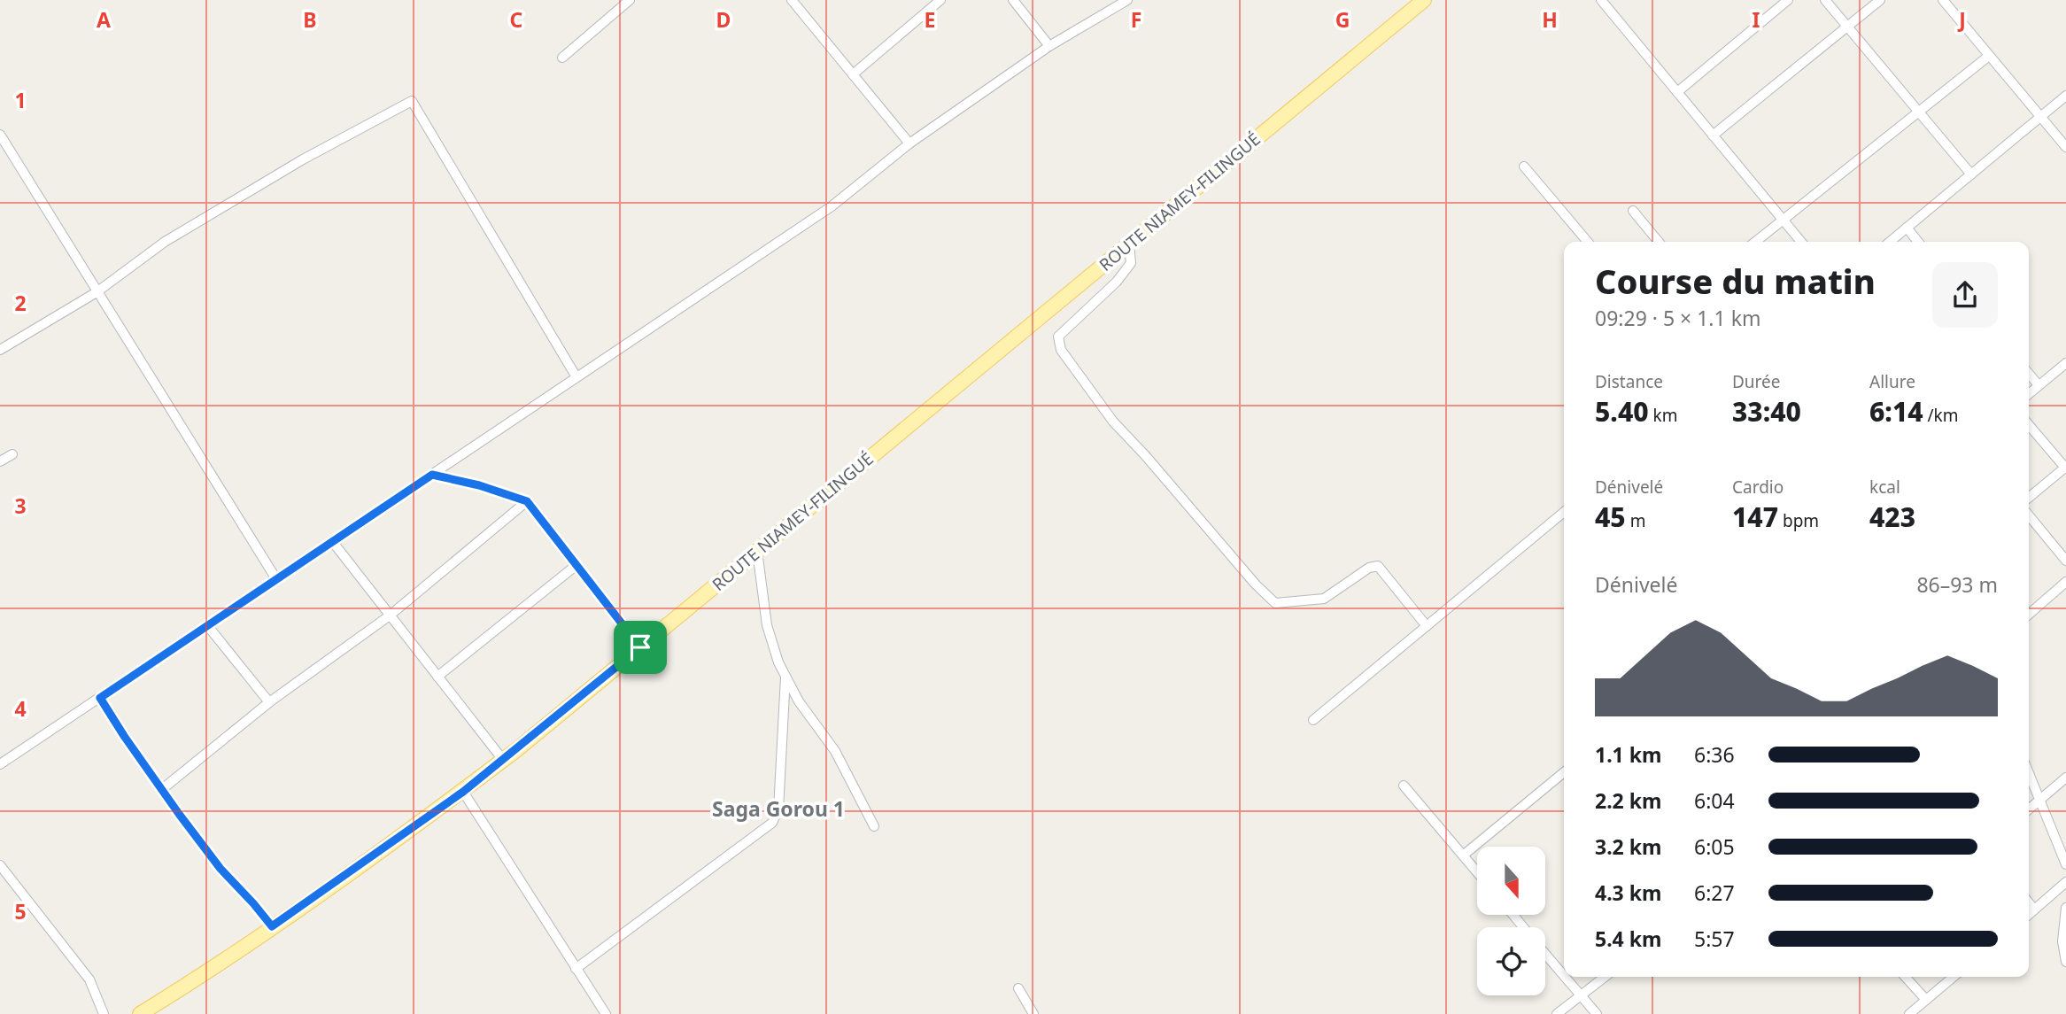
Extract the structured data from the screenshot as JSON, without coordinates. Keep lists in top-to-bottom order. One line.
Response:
{"streets":{"main road":["ROUTE NIAMEY-FILINGUÉ"]},"districts":["Saga Gorou 1"],"north":"bottom","page":{"heading":["Course du matin","09:29 · 5 × 1.1 km"],"stats":[["Distance","5.40 km"],["Durée","33:40"],["Allure","6:14 /km"],["Dénivelé","45 m"],["Cardio","147 bpm"],["kcal","423"]],"chart":["Dénivelé","86–93 m"],"list":[{"name":"1.1 km","note":"6:36"},{"name":"2.2 km","note":"6:04"},{"name":"3.2 km","note":"6:05"},{"name":"4.3 km","note":"6:27"},{"name":"5.4 km","note":"5:57"}]},"grid":{"columns":["A","B","C","D","E","F","G","H","I","J"],"rows":["1","2","3","4","5"]}}
